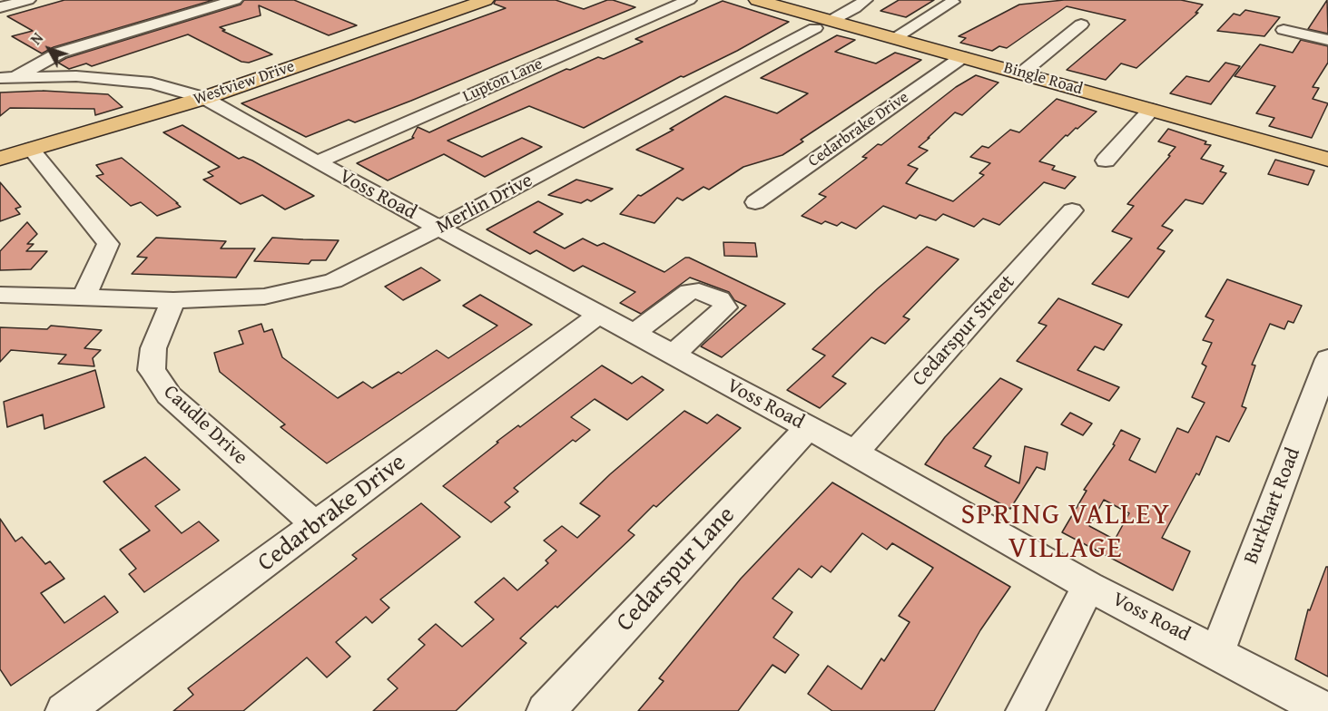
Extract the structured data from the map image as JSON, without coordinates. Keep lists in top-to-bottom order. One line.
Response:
{"streets":{"main road":["Bingle Road","Westview Drive"],"street":["Lupton Lane","Cedarbrake Drive","Voss Road","Merlin Drive","Cedarspur Street","Caudle Drive","Burkhart Road","Cedarspur Lane"]},"crossings":[["Bingle Road","Cedarbrake Drive"],["Bingle Road","Merlin Drive"],["Lupton Lane","Voss Road"],["Westview Drive","Voss Road"],["Cedarbrake Drive","Voss Road"],["Cedarbrake Drive","Caudle Drive"],["Voss Road","Merlin Drive"],["Voss Road","Cedarspur Street"],["Voss Road","Burkhart Road"],["Voss Road","Cedarspur Lane"],["Merlin Drive","Caudle Drive"]],"districts":["SPRING VALLEY VILLAGE"],"north":"top left"}
